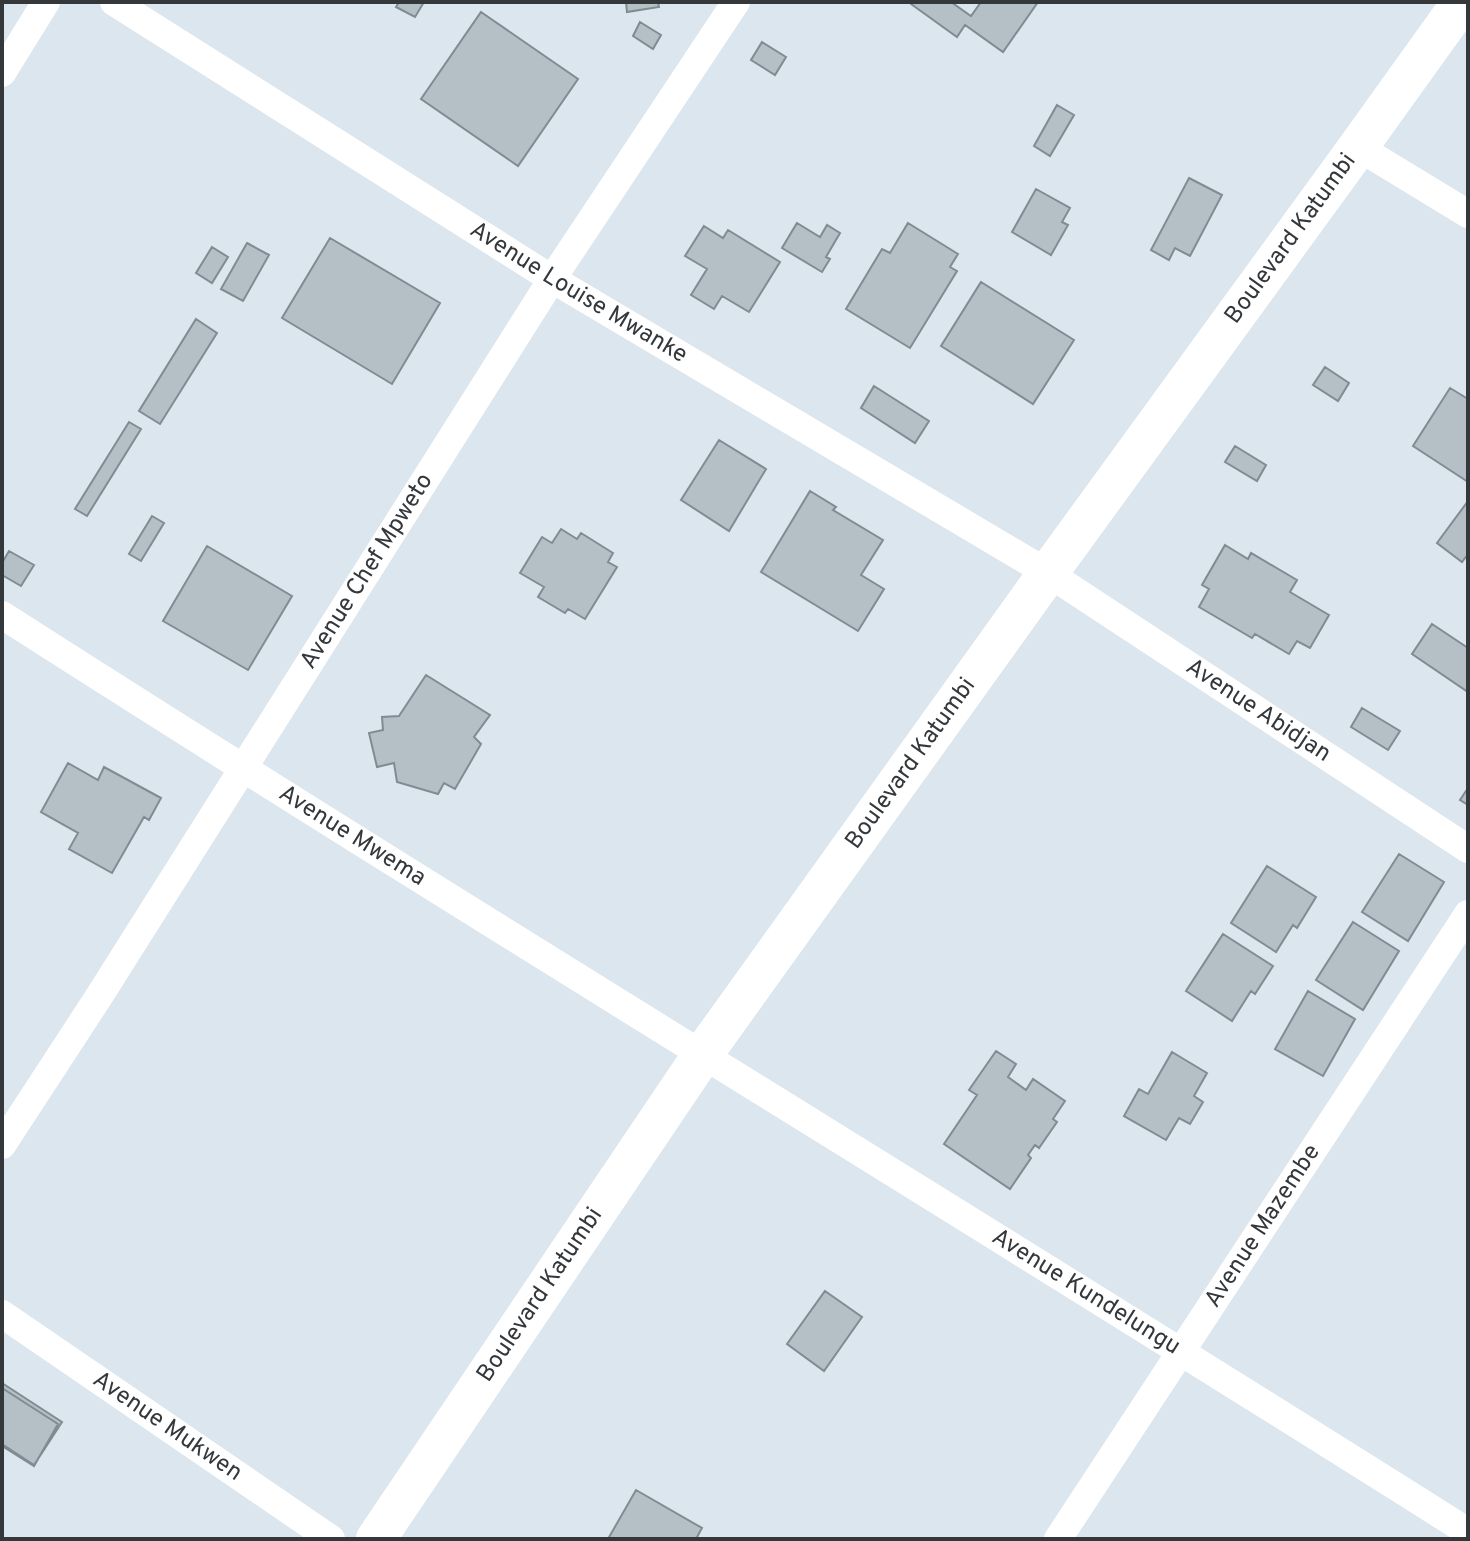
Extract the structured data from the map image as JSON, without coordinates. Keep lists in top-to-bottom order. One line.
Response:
{"streets":{"street":["Boulevard Katumbi","Avenue Louise Mwanke","Avenue Chef Mpweto","Avenue Abidjan","Avenue Mwema","Avenue Mazembe","Avenue Kundelungu","Avenue Mukwen"]},"crossings":[["Boulevard Katumbi","Avenue Louise Mwanke"],["Boulevard Katumbi","Avenue Abidjan"],["Boulevard Katumbi","Avenue Mwema"],["Boulevard Katumbi","Avenue Kundelungu"],["Avenue Louise Mwanke","Avenue Chef Mpweto"],["Avenue Louise Mwanke","Avenue Abidjan"],["Avenue Chef Mpweto","Avenue Mwema"],["Avenue Mwema","Avenue Kundelungu"],["Avenue Mazembe","Avenue Kundelungu"]]}
